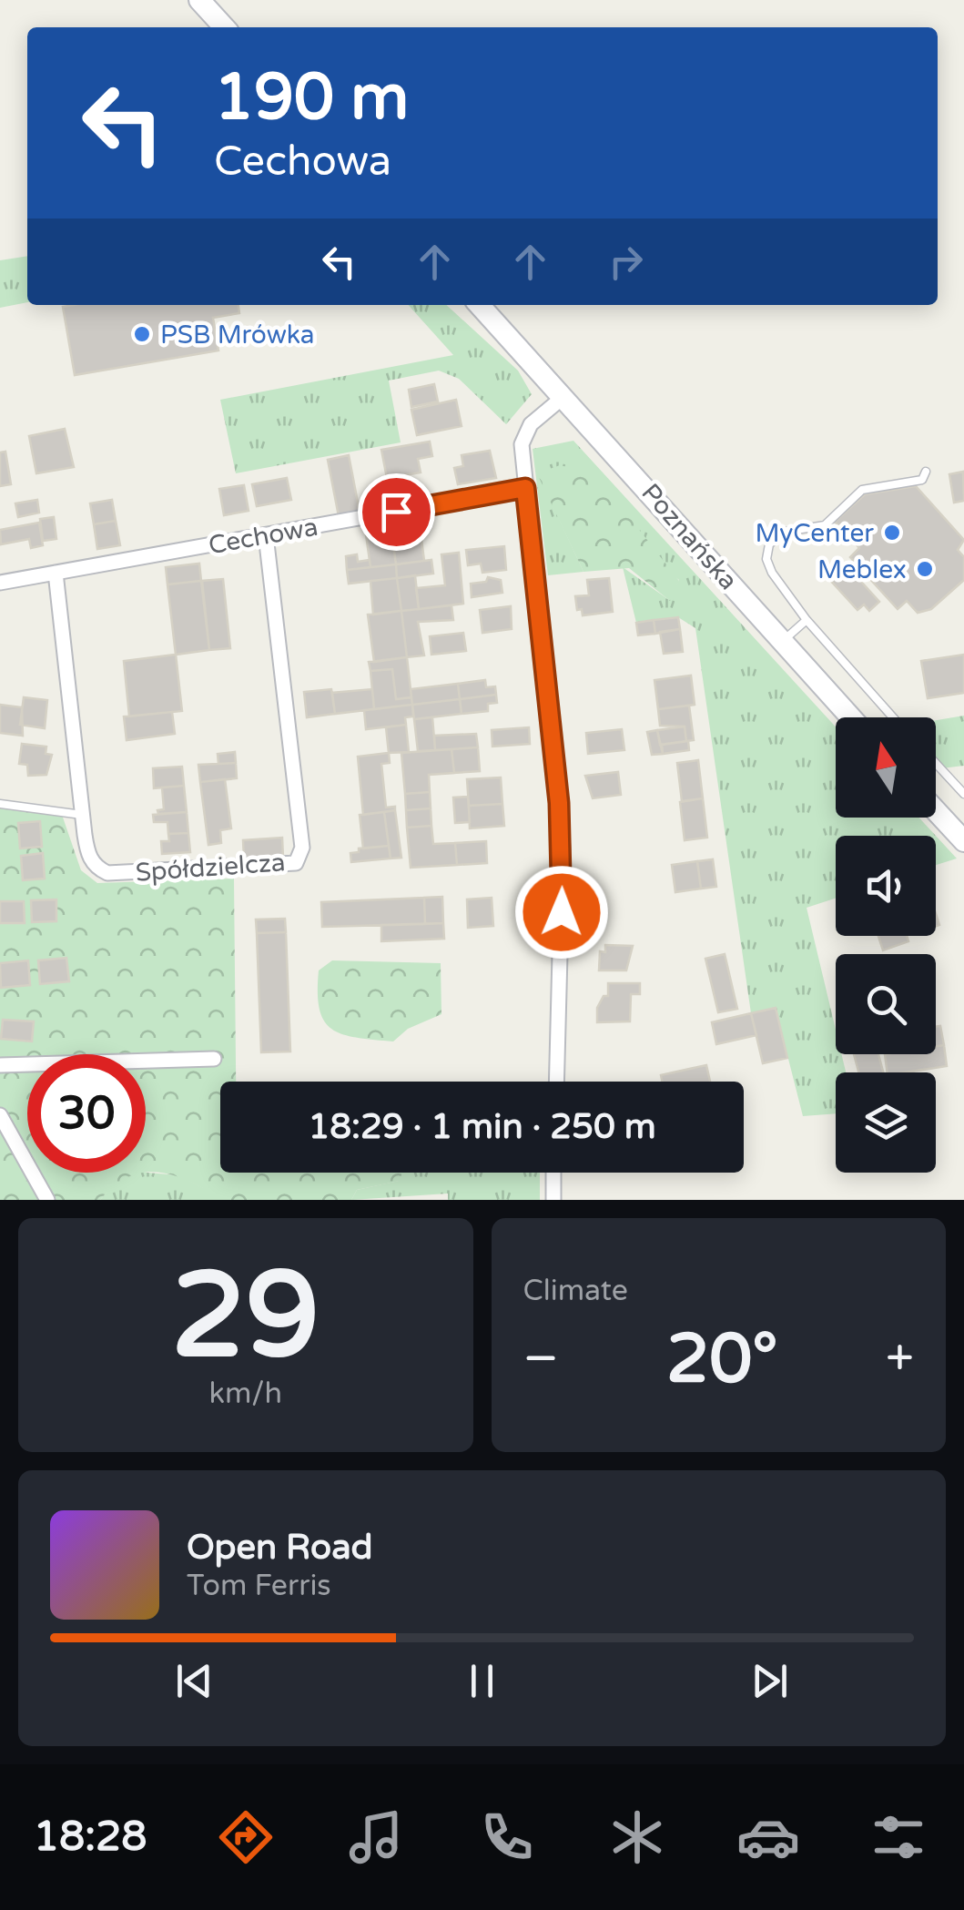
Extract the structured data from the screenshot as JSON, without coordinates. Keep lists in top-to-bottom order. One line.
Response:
{"streets":{"main road":["Poznańska"],"street":["Cechowa","Spółdzielcza"]},"crossings":[["Cechowa","Spółdzielcza"]],"places":["PSB Mrówka","MyCenter","Meblex"],"north":"top","page":{"turn":["190 m","Cechowa"],"limit":"30","trip":"18:29 · 1 min · 250 m","tile":[["29","km/h"],"Climate"],"heat":["−","20°","+"],"song":["Open Road","Tom Ferris"],"tabs":"18:28"}}
